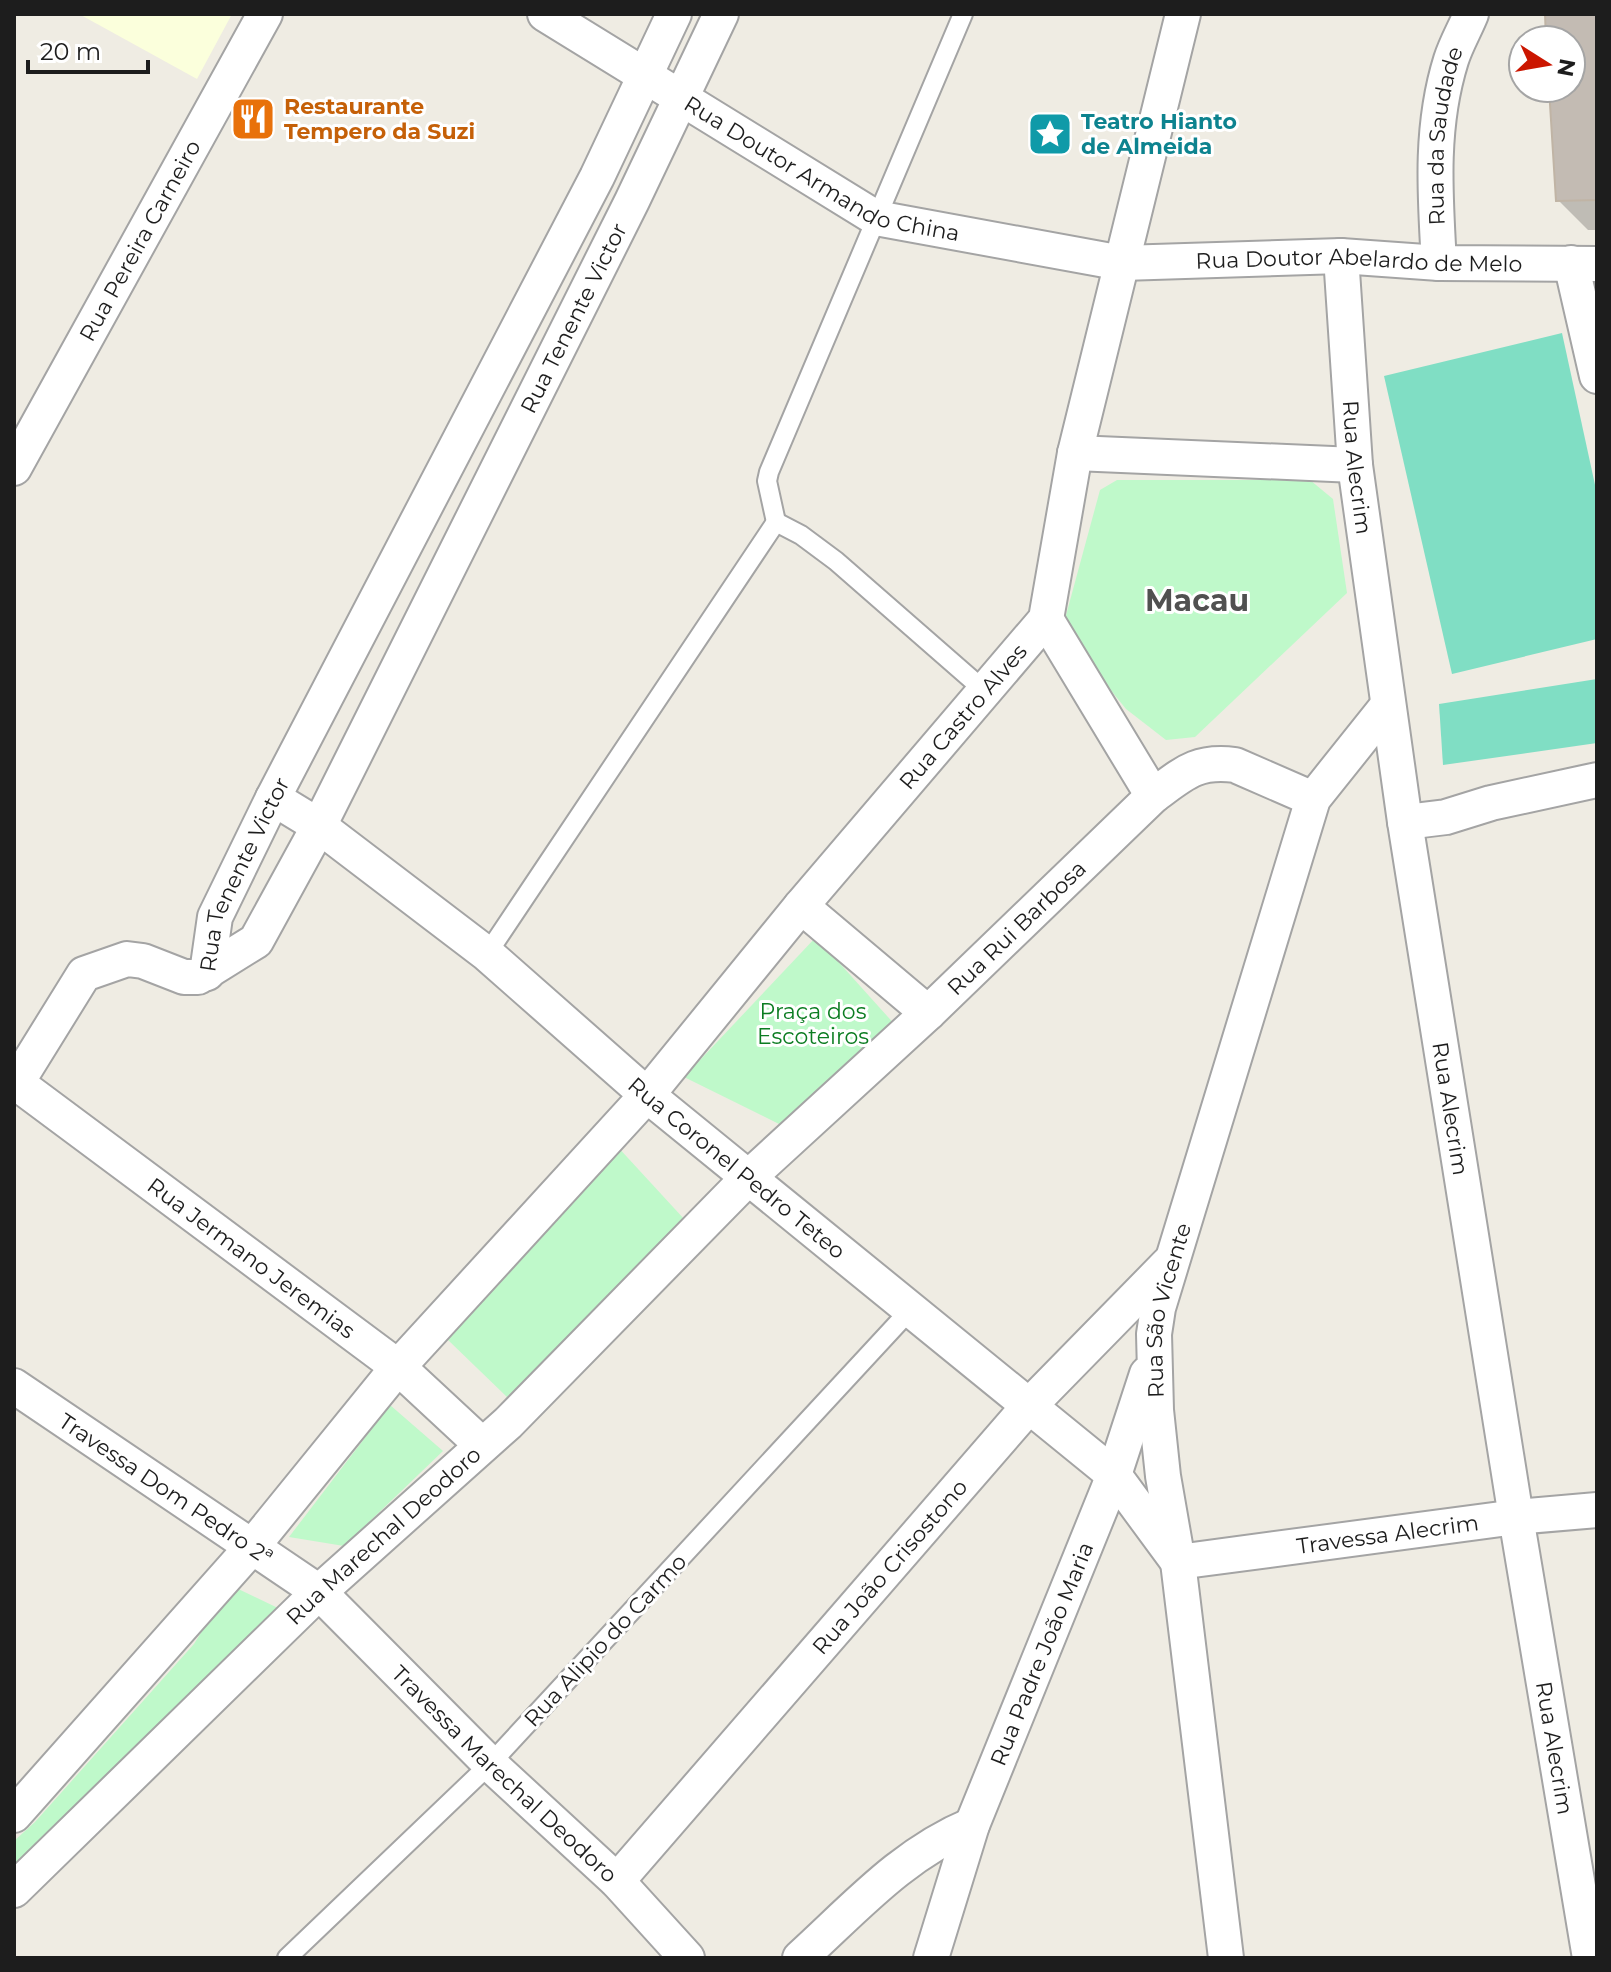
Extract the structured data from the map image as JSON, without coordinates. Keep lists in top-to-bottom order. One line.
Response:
{"streets":{"street":["Rua da Saudade","Rua Doutor Armando China","Rua Pereira Carneiro","Rua Doutor Abelardo de Melo","Rua Tenente Victor","Rua Alecrim","Rua Castro Alves","Rua Rui Barbosa","Rua Coronel Pedro Teteo","Rua Jermano Jeremias","Rua São Vicente","Travessa Dom Pedro 2ª","Travessa Alecrim","Rua Marechal Deodoro","Rua João Crisostono","Rua Padre João Maria","Travessa Marechal Deodoro"],"lane":["Rua Alipio do Carmo"]},"crossings":[["Rua da Saudade","Rua Doutor Abelardo de Melo"],["Rua Doutor Armando China","Rua Doutor Abelardo de Melo"],["Rua Doutor Armando China","Rua Tenente Victor"],["Rua Doutor Armando China","Rua Castro Alves"],["Rua Doutor Abelardo de Melo","Rua Alecrim"],["Rua Doutor Abelardo de Melo","Rua Castro Alves"],["Rua Tenente Victor","Rua Coronel Pedro Teteo"],["Rua Alecrim","Rua São Vicente"],["Rua Alecrim","Travessa Alecrim"],["Rua Castro Alves","Rua Coronel Pedro Teteo"],["Rua Rui Barbosa","Rua Coronel Pedro Teteo"],["Rua Rui Barbosa","Rua São Vicente"],["Rua Rui Barbosa","Rua Marechal Deodoro"],["Rua Coronel Pedro Teteo","Rua São Vicente"],["Rua Coronel Pedro Teteo","Travessa Alecrim"],["Rua Coronel Pedro Teteo","Rua Marechal Deodoro"],["Rua Coronel Pedro Teteo","Rua João Crisostono"],["Rua Coronel Pedro Teteo","Rua Alipio do Carmo"],["Rua Coronel Pedro Teteo","Rua Padre João Maria"],["Rua Jermano Jeremias","Rua Marechal Deodoro"],["Rua São Vicente","Travessa Alecrim"],["Rua São Vicente","Rua João Crisostono"],["Rua São Vicente","Rua Padre João Maria"],["Travessa Dom Pedro 2ª","Rua Marechal Deodoro"],["Travessa Dom Pedro 2ª","Travessa Marechal Deodoro"],["Rua Marechal Deodoro","Travessa Marechal Deodoro"],["Rua João Crisostono","Travessa Marechal Deodoro"],["Rua Alipio do Carmo","Travessa Marechal Deodoro"]],"districts":["Macau"],"parks":["Praça dos Escoteiros"],"places":{"restaurant":["Restaurante Tempero da Suzi"],"place":["Teatro Hianto de Almeida"]},"scale_bar":"20 m","north":"right"}
